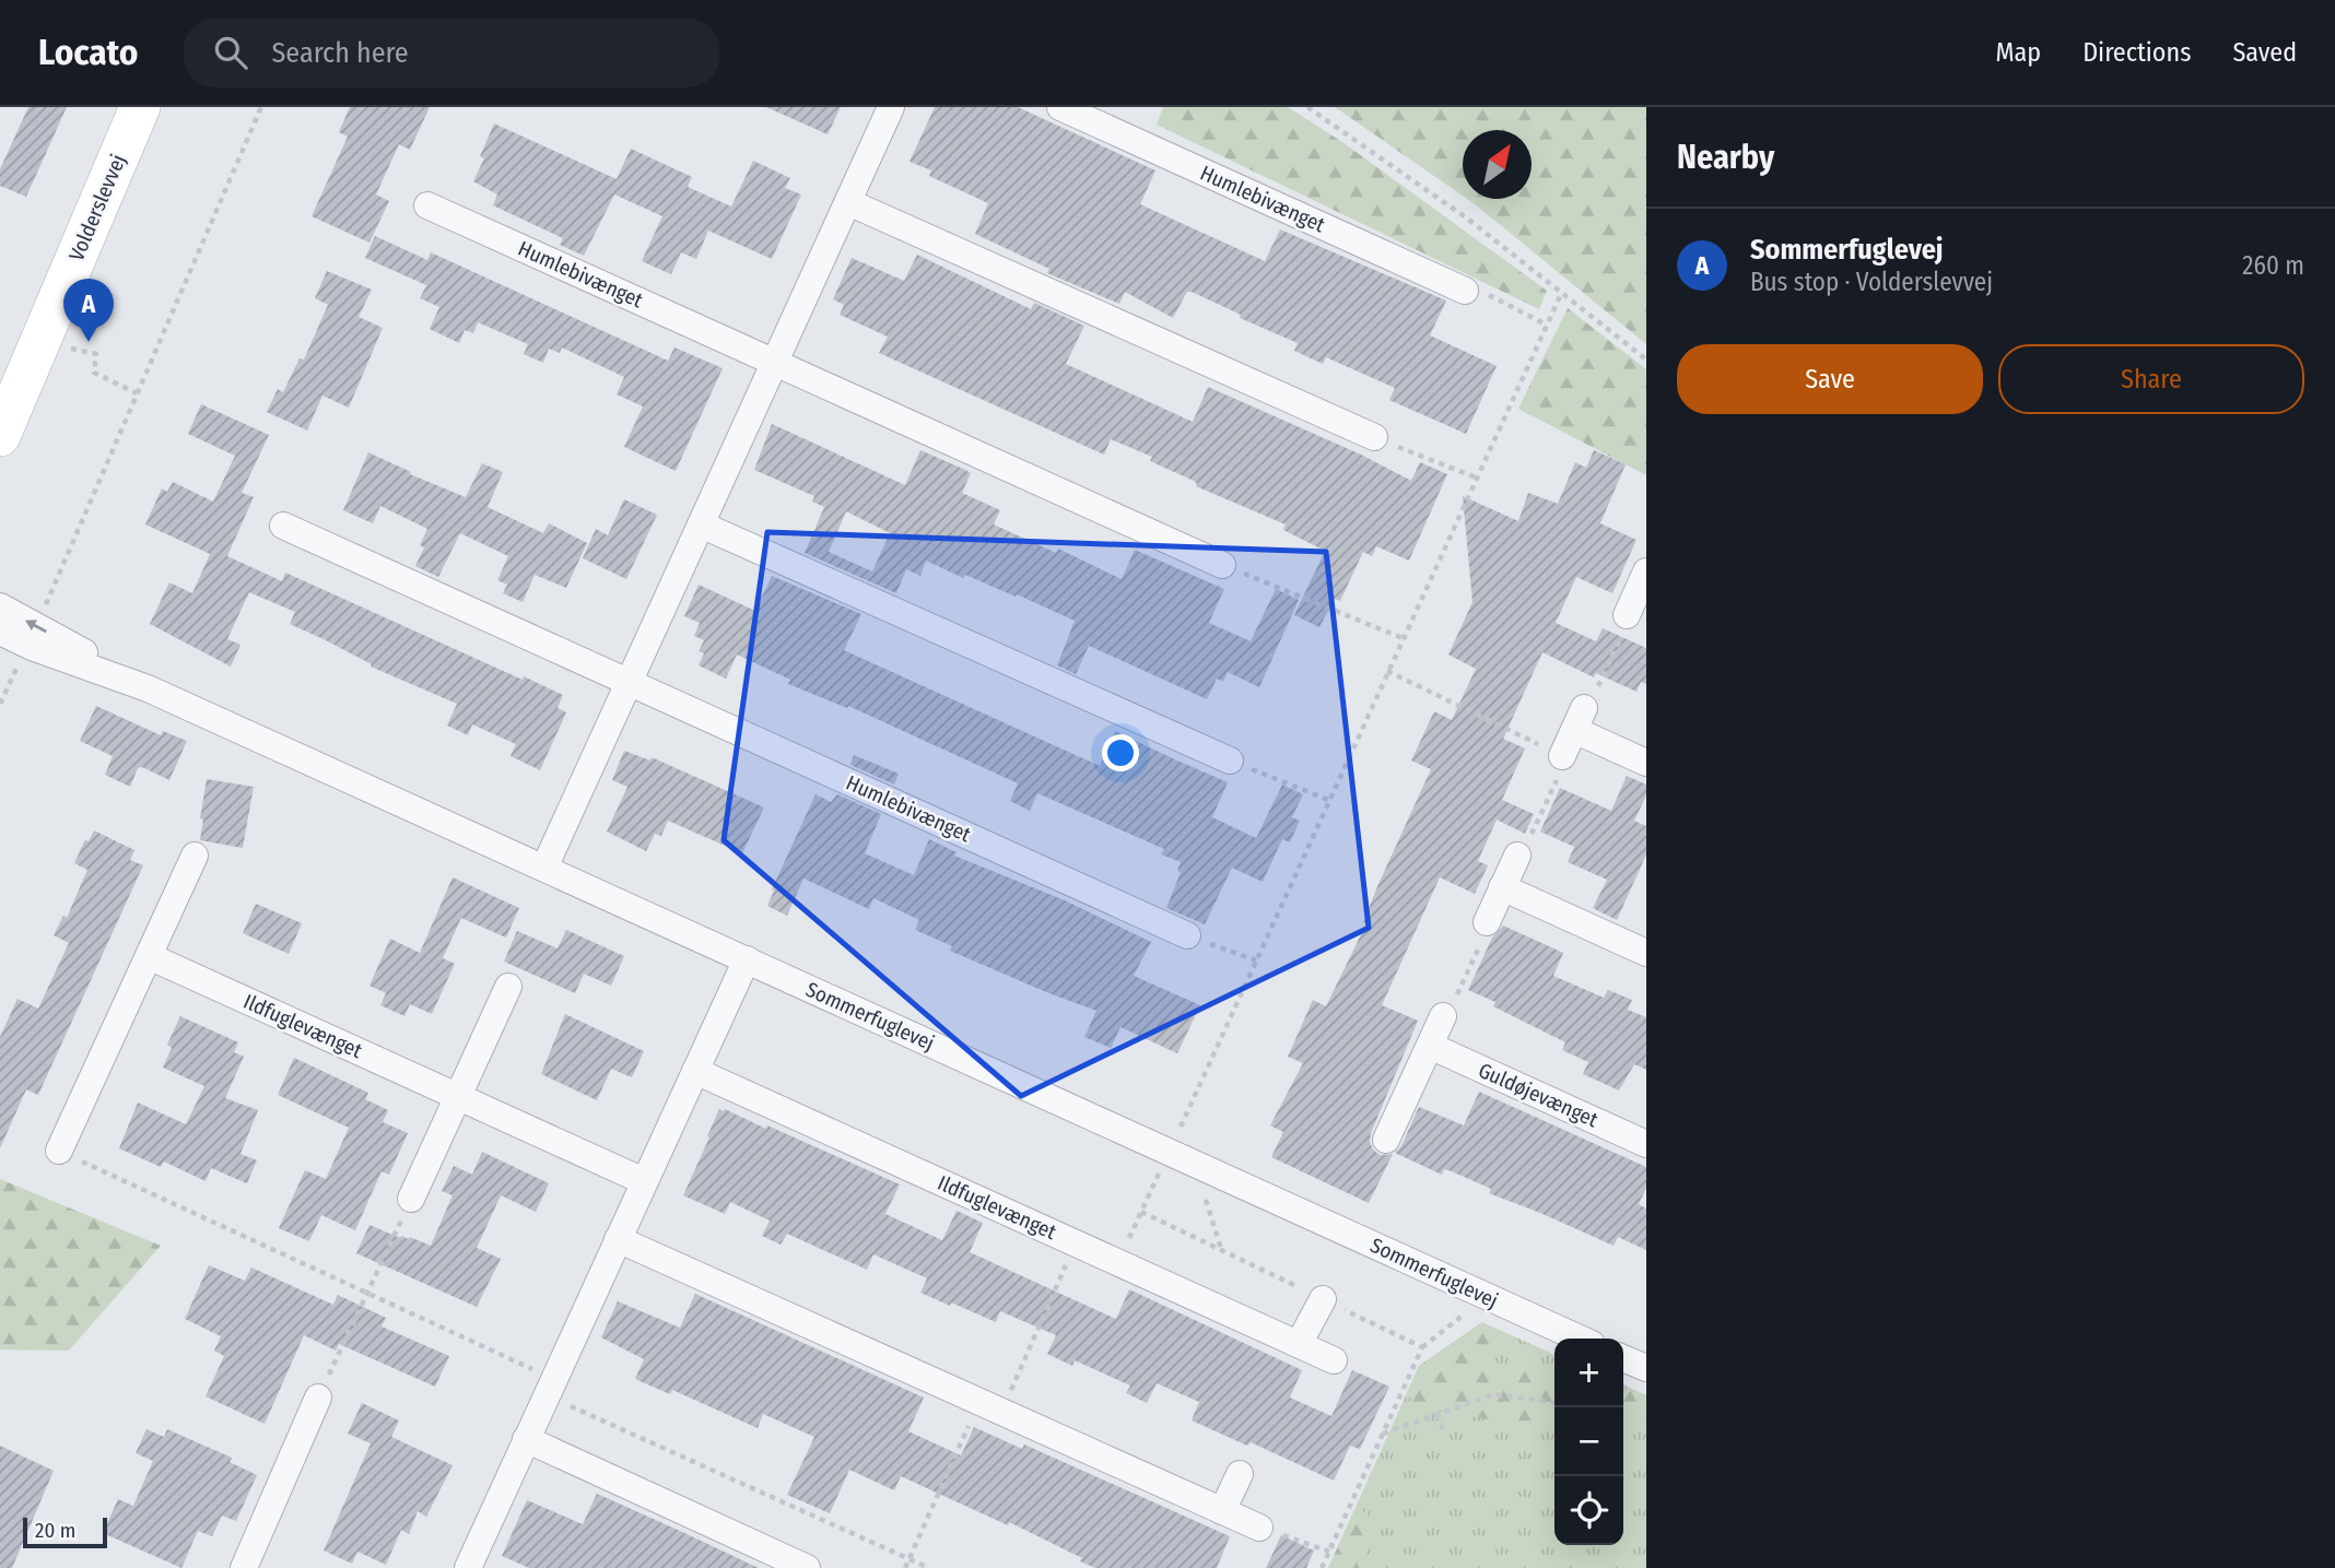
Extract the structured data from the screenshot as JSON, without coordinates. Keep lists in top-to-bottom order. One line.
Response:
{"streets":{"street":["Humlebivænget","Volderslevvej","Sommerfuglevej","Ildfuglevænget","Guldøjevænget"]},"scale_bar":"20 m","north":"top right","page":{"header":"Locato","search":"Search here","nav":["Map","Directions","Saved"],"heading":"Nearby","list":[{"mark":"A","name":"Sommerfuglevej","note":"Bus stop · Volderslevvej","value":"260 m"}],"pins":"A","buttons":["Save","Share"],"map_buttons":["+","−"],"scale":"20 m"}}
